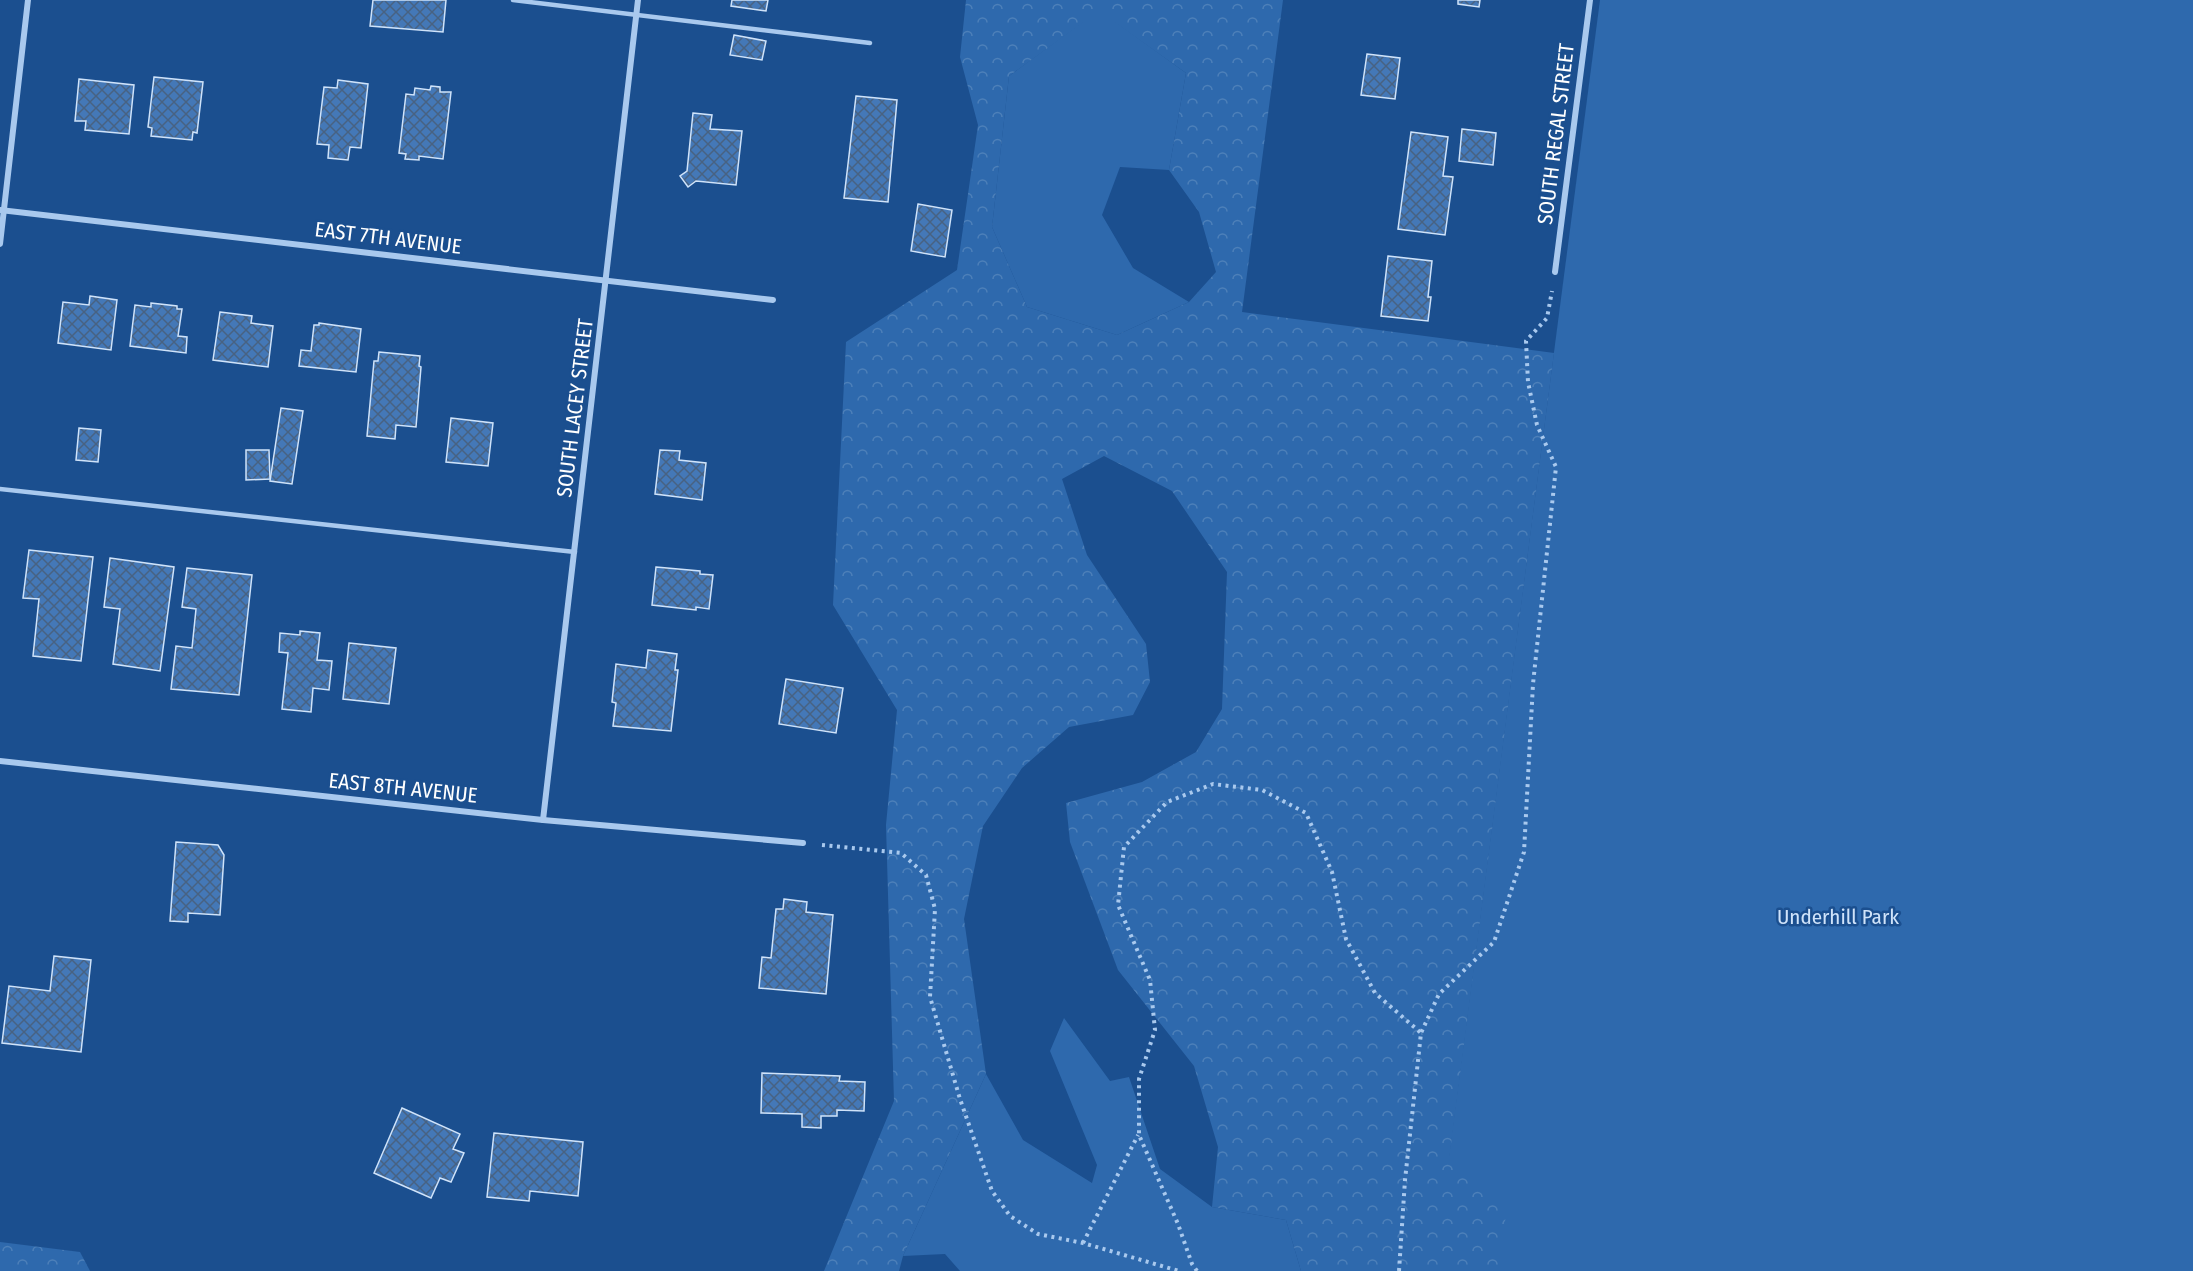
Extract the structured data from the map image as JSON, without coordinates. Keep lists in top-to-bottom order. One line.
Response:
{"streets":{"street":["SOUTH REGAL STREET","EAST 7TH AVENUE","SOUTH LACEY STREET","EAST 8TH AVENUE"]},"crossings":[["EAST 7TH AVENUE","SOUTH LACEY STREET"],["SOUTH LACEY STREET","EAST 8TH AVENUE"]],"parks":["Underhill Park"]}
